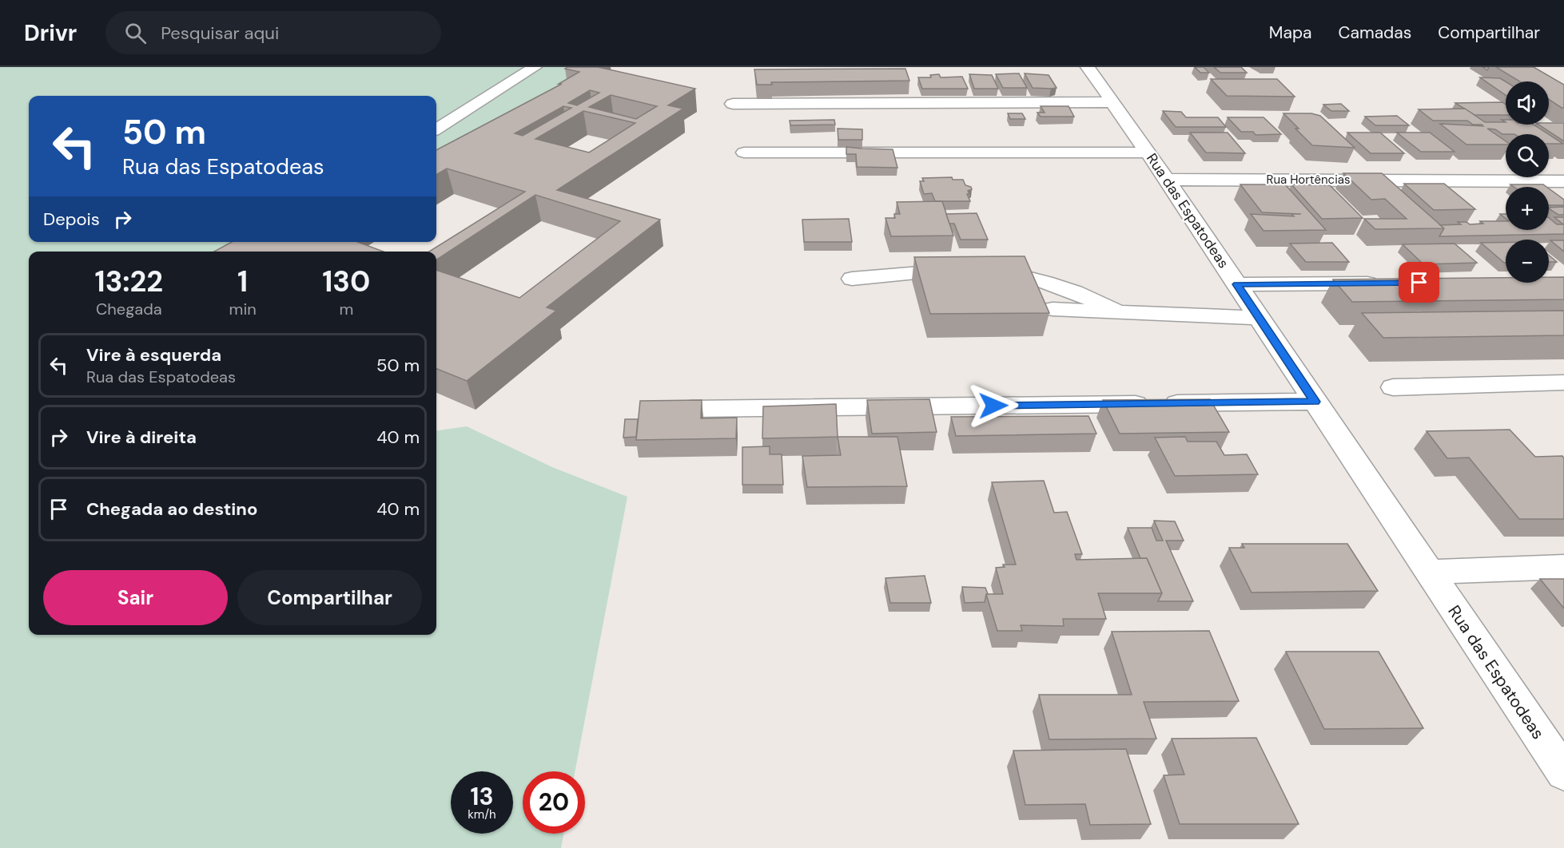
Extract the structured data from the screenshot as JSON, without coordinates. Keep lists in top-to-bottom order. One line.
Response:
{"streets":{"street":["Rua Hortências","Rua das Espatodeas"]},"crossings":[["Rua Hortências","Rua das Espatodeas"]],"page":{"header":"Drivr","search":"Pesquisar aqui","nav":["Mapa","Camadas","Compartilhar"],"map_buttons":["+","−"],"turn":["50 m","Rua das Espatodeas"],"then":"Depois","eta":["13:22","Chegada","1","min","130","m"],"list":[{"name":"Vire à esquerda","note":"Rua das Espatodeas","value":"50 m"},{"name":"Vire à direita","value":"40 m"},{"name":"Chegada ao destino","value":"40 m"}],"buttons":["Sair","Compartilhar"],"speed":"13 km/h","limit":"20"}}
